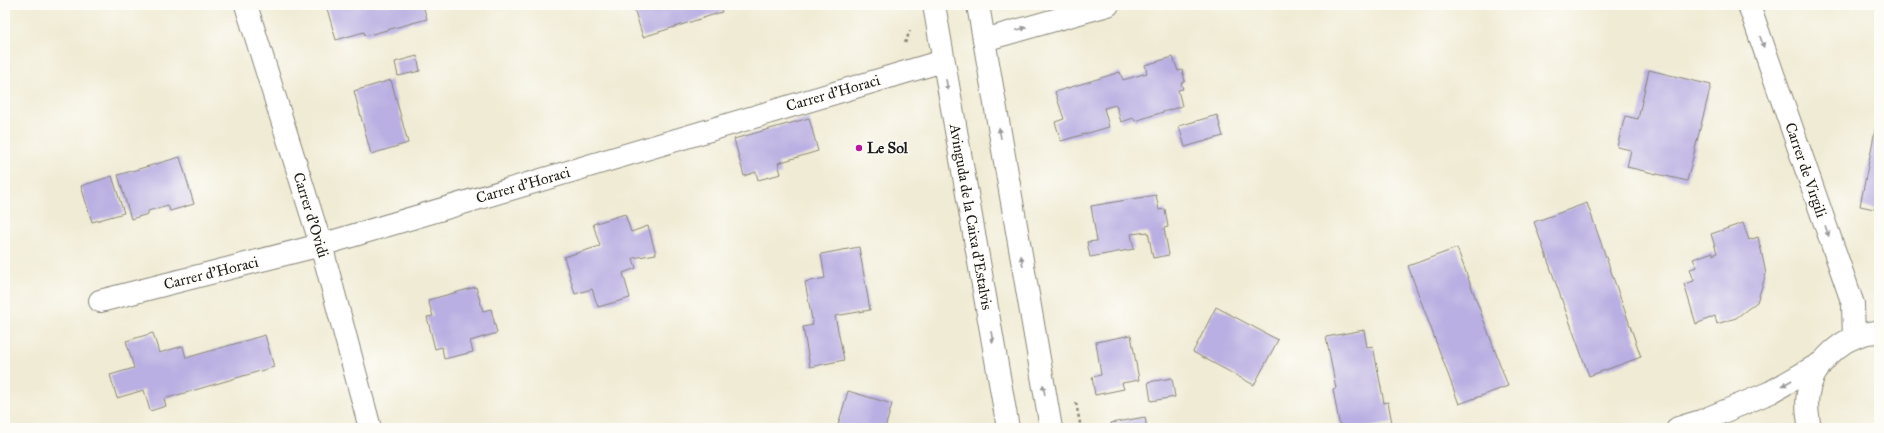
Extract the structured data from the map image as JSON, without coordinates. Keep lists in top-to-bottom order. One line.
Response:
{"streets":{"street":["Carrer d'Horaci","Carrer de Virgili","Carrer d'Ovidi","Avinguda de la Caixa d'Estalvis"]},"crossings":[["Carrer d'Horaci","Carrer d'Ovidi"],["Carrer d'Horaci","Avinguda de la Caixa d'Estalvis"]],"one_way":["Carrer de Virgili"],"places":["Le Sol"]}
